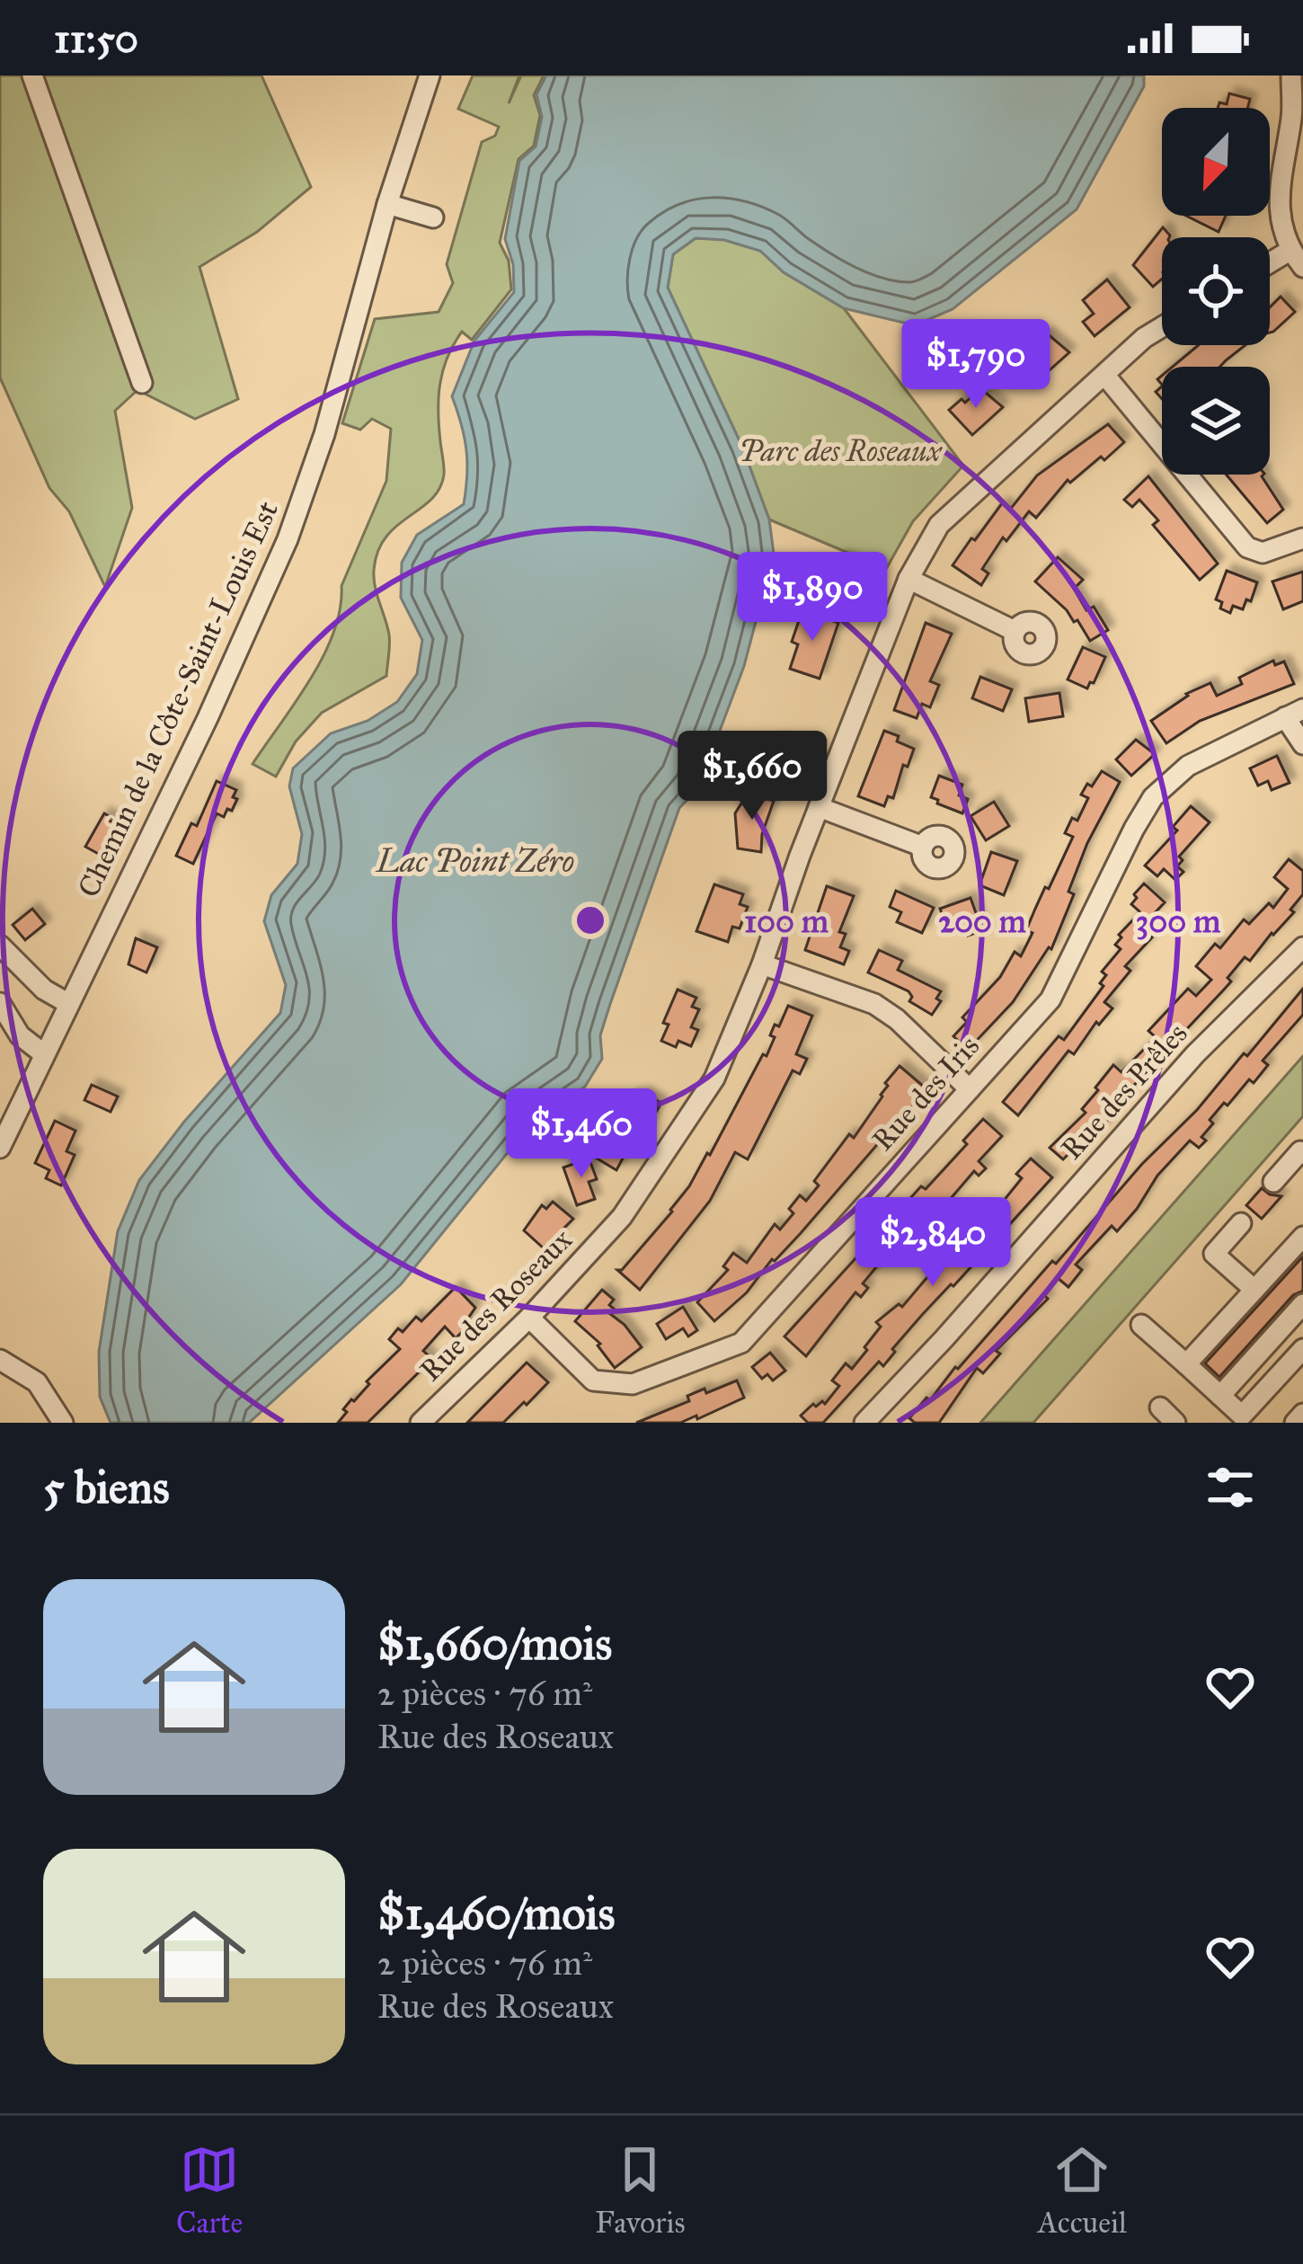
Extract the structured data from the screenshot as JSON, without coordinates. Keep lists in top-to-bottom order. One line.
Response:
{"streets":{"street":["Chemin de la Côte-Saint-Louis Est","Rue des Prêles","Rue des Iris","Rue des Roseaux"]},"crossings":[["Rue des Iris","Rue des Roseaux"]],"water":["Lac Point Zéro"],"parks":["Parc des Roseaux"],"north":"bottom left","page":{"status":"11:50","price":["$1,790","$1,890","$1,660","$1,460","$2,840"],"heading":"5 biens","list":[{"name":"$1,660/mois","note":"2 pièces · 76 m² · Rue des Roseaux"},{"name":"$1,460/mois","note":"2 pièces · 76 m² · Rue des Roseaux"}],"tabs":["Carte","Favoris","Accueil"]},"rings":["100 m","200 m","300 m"]}
